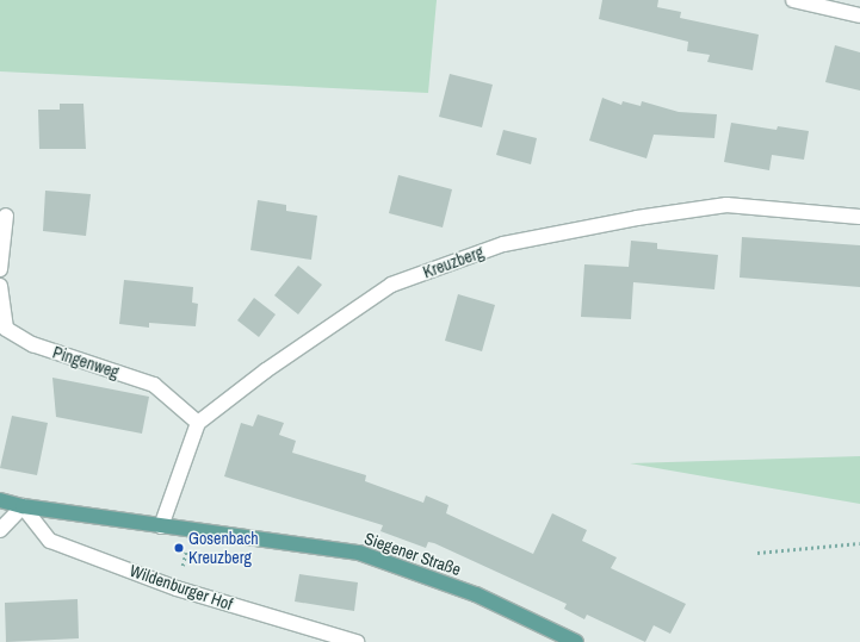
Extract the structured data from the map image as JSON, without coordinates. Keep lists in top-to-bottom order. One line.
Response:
{"streets":{"main road":["Siegener Straße"],"street":["Kreuzberg","Pingenweg","Wildenburger Hof"]},"crossings":[["Kreuzberg","Pingenweg"],["Siegener Straße","Wildenburger Hof"]],"places":["Gosenbach Kreuzberg"]}
